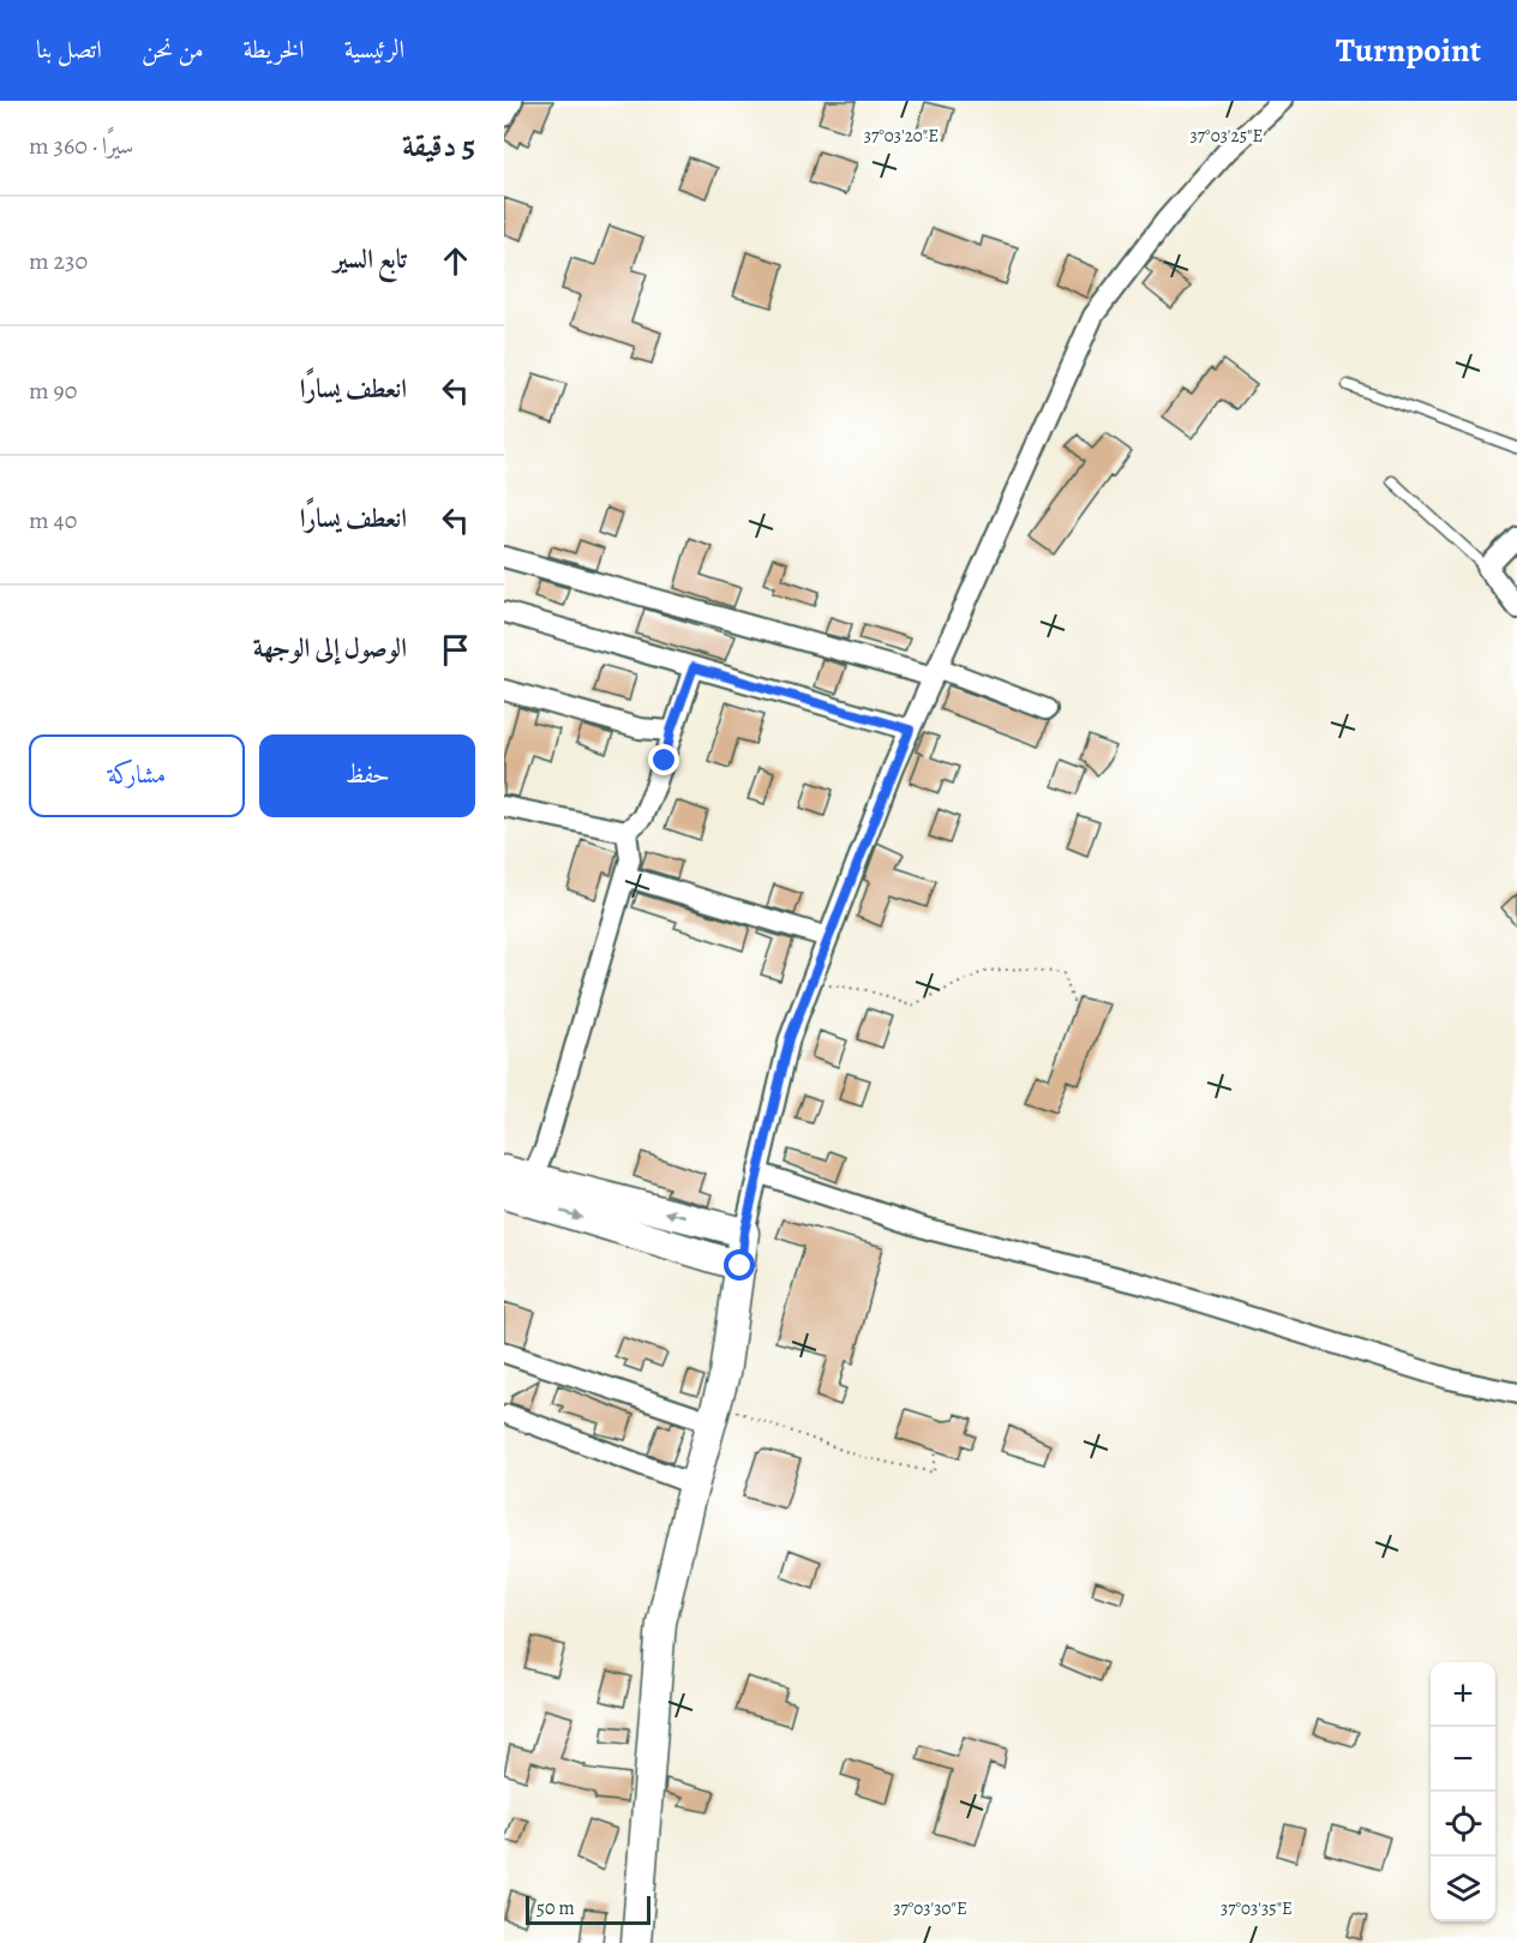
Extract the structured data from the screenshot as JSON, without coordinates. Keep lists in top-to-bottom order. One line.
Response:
{"scale_bar":"50 m","page":{"header":"Turnpoint","nav":["الرئيسية","الخريطة","من نحن","اتصل بنا"],"heading":["5 دقيقة","سيرًا · 360 m"],"list":[["تابع السير","230 m"],["انعطف يسارًا","90 m"],["انعطف يسارًا","40 m"],"الوصول إلى الوجهة"],"buttons":["حفظ","مشاركة"],"map_buttons":["+","−"],"scale":"50 m"},"coordinates":["37°03'20\"E","37°03'25\"E","37°03'30\"E","37°03'35\"E"]}
